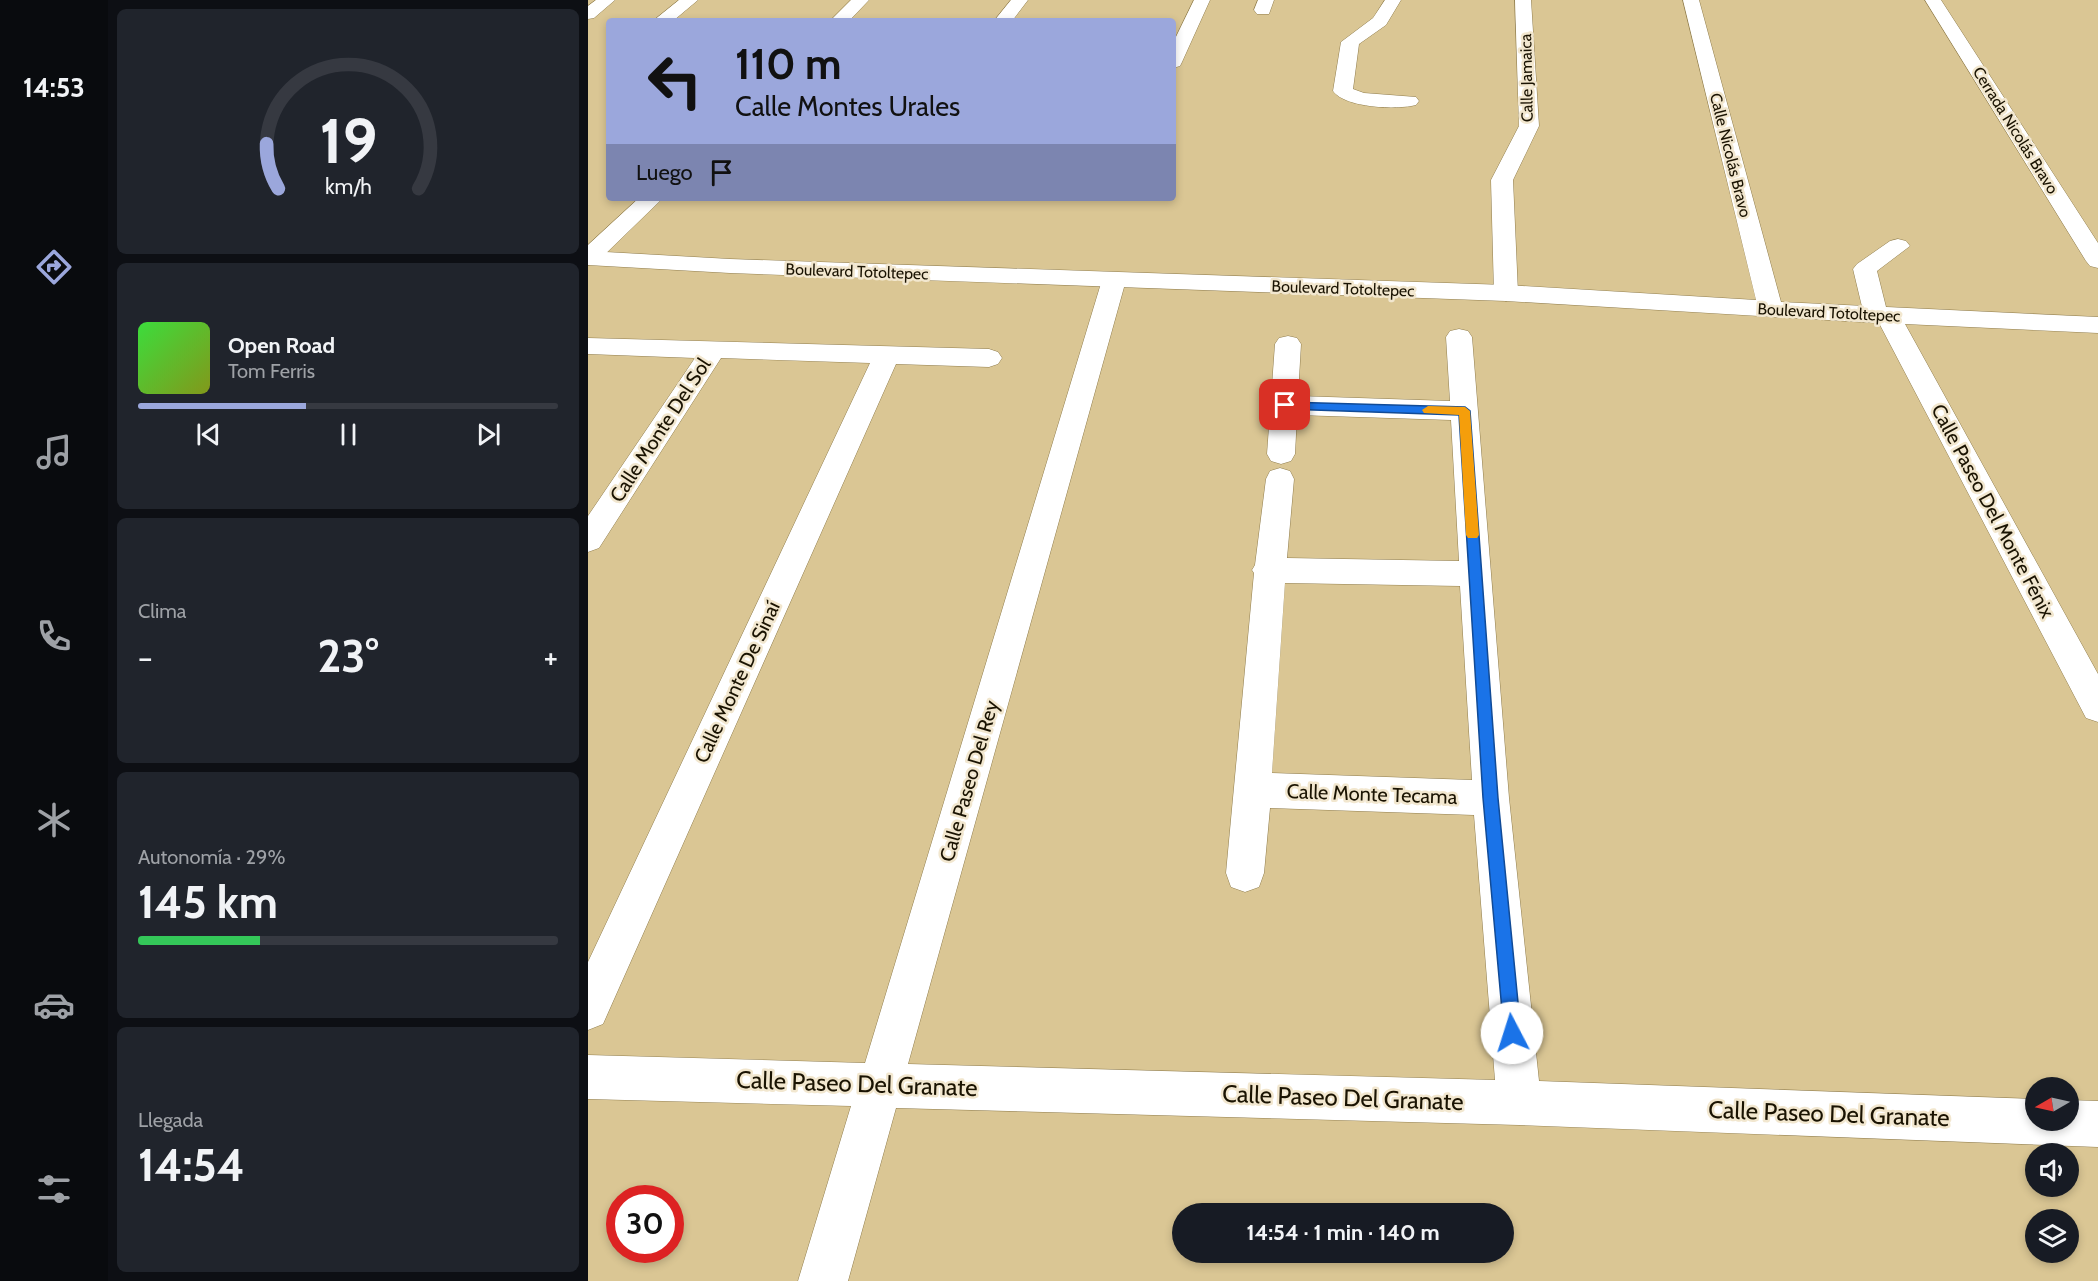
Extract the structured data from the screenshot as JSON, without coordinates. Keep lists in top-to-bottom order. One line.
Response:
{"streets":{"street":["Calle Jamaica","Cerrada Nicolás Bravo","Calle Nicolás Bravo","Boulevard Totoltepec","Calle Monte Del Sol","Calle Paseo Del Monte Fénix","Calle Monte De Sinaí","Calle Paseo Del Rey","Calle Monte Tecama","Calle Paseo Del Granate"]},"crossings":[["Calle Jamaica","Boulevard Totoltepec"],["Calle Nicolás Bravo","Boulevard Totoltepec"],["Boulevard Totoltepec","Calle Paseo Del Monte Fénix"],["Boulevard Totoltepec","Calle Paseo Del Rey"],["Calle Paseo Del Rey","Calle Paseo Del Granate"]],"north":"left","page":{"tabs":"14:53","turn":["110 m","Calle Montes Urales"],"then":"Luego","song":["Open Road","Tom Ferris"],"tile":["Clima",["Autonomía · 29%","145 km"],["Llegada","14:54"]],"heat":["−","23°","+"],"limit":"30","trip":"14:54 · 1 min · 140 m","gauge":["19","km/h"]}}
